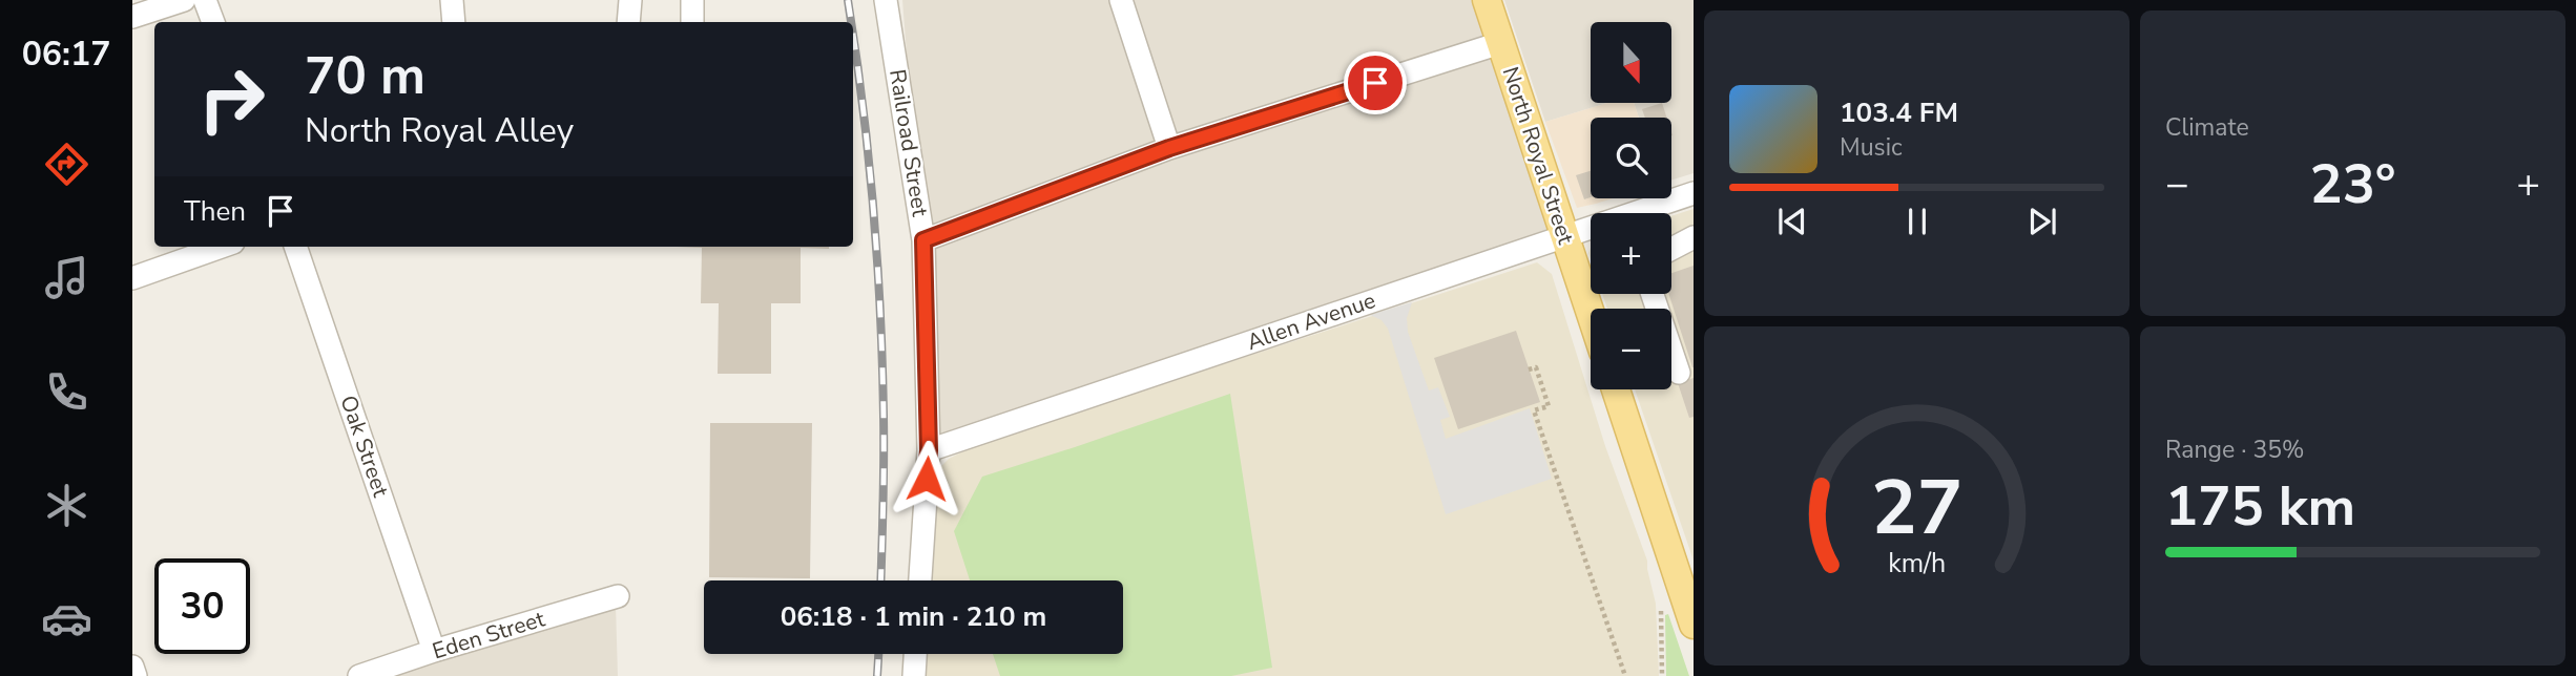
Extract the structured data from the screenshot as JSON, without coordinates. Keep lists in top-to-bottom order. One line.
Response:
{"streets":{"main road":["North Royal Street"],"street":["Railroad Street","Allen Avenue","Oak Street","Eden Street"]},"crossings":[["Railroad Street","Allen Avenue"],["North Royal Street","Allen Avenue"],["Oak Street","Eden Street"]],"north":"bottom","page":{"tabs":"06:17","tile":["Climate",["Range · 35%","175 km"]],"map_buttons":["+","−"],"turn":["70 m","North Royal Alley"],"song":["103.4 FM","Music"],"heat":["−","23°","+"],"then":"Then","limit":"30","trip":"06:18 · 1 min · 210 m","gauge":["27","km/h"]}}
